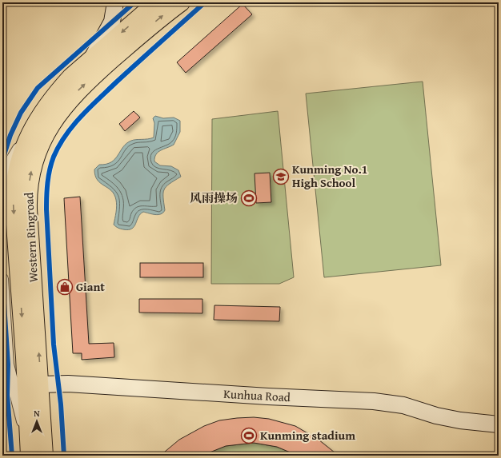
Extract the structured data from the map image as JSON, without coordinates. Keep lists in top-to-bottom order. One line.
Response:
{"streets":{"main road":["Western Ringroad"],"street":["Kunhua Road"]},"crossings":[["Western Ringroad","Kunhua Road"]],"places":{"school or university":["Kunming No.1 High School"],"sports":["风雨操场","Kunming stadium"],"shop":["Giant"]},"north":"top"}
